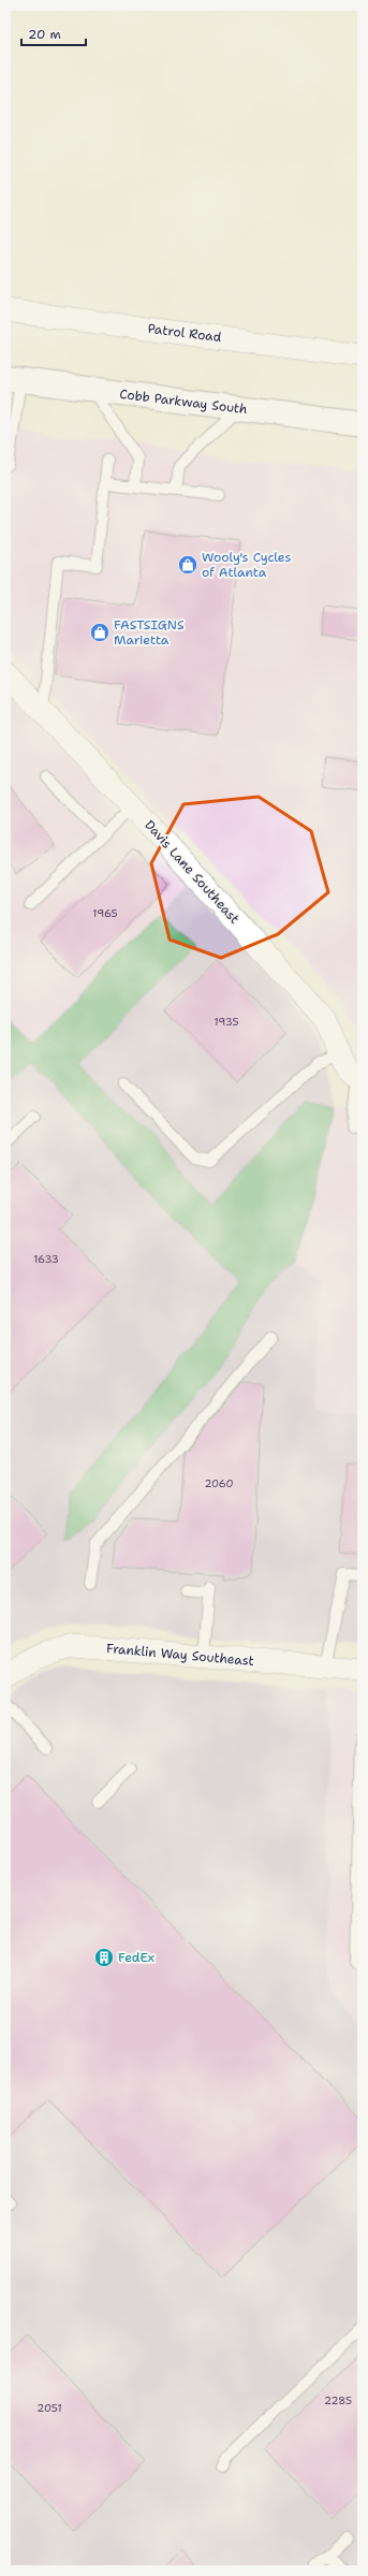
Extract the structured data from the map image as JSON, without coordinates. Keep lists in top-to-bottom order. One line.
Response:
{"streets":{"main road":["Cobb Parkway South"],"street":["Patrol Road","Davis Lane Southeast","Franklin Way Southeast"]},"places":{"shop":["Wooly's Cycles of Atlanta","FASTSIGNS Marietta"],"building":["FedEx"]},"house_numbers":["1965","1935","1633","2060","2285","2051"],"scale_bar":"20 m"}
